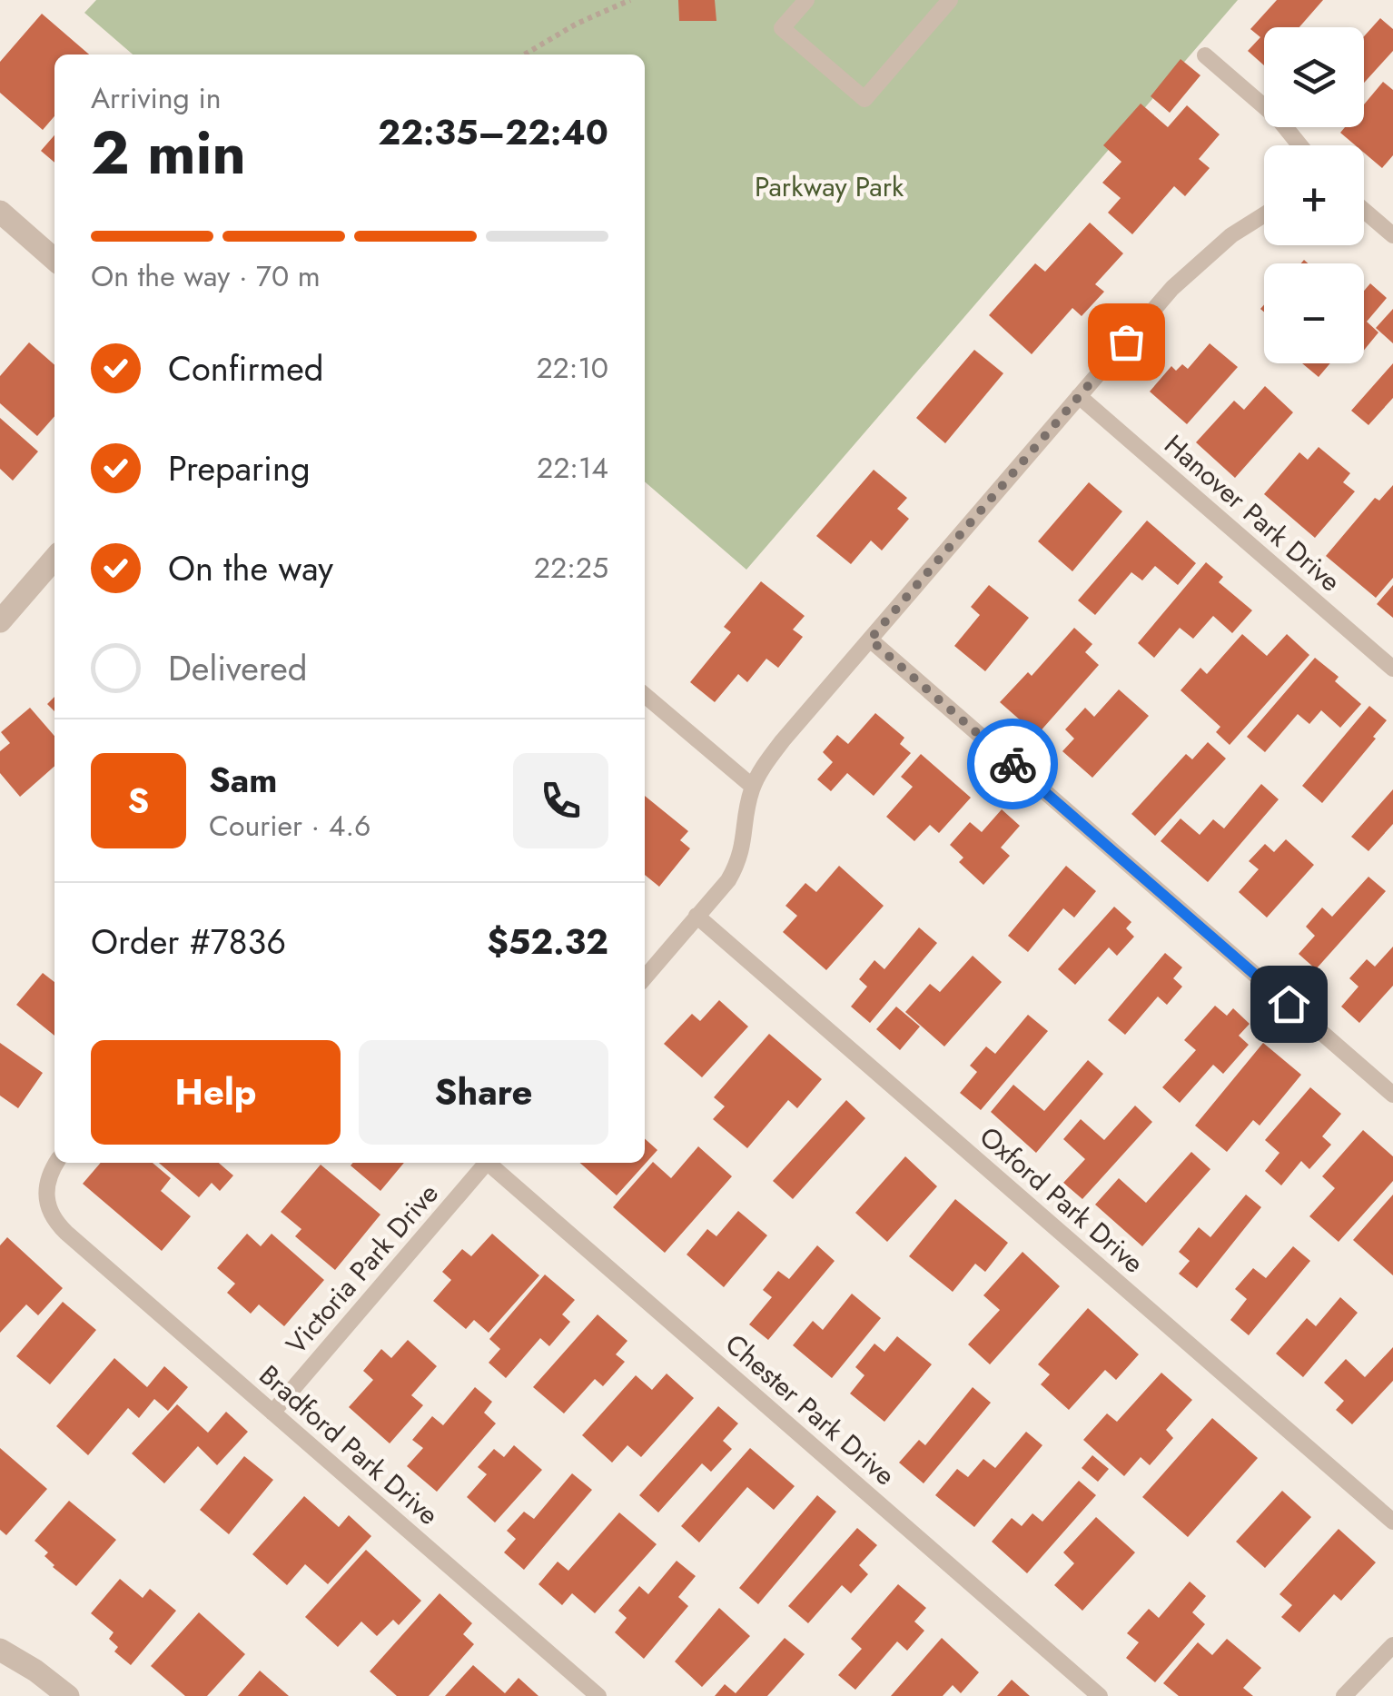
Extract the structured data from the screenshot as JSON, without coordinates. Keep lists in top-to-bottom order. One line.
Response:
{"streets":{"lane":["Hanover Park Drive","Oxford Park Drive","Victoria Park Drive","Chester Park Drive","Bradford Park Drive"]},"crossings":[["Victoria Park Drive","Bradford Park Drive"]],"parks":["Parkway Park"],"page":{"map_buttons":["+","−"],"heading":["2 min","Arriving in","22:35–22:40"],"panel":["Sam","Courier · 4.6","Order #7836","$52.32"],"bar":"On the way · 70 m","list":[["Confirmed","22:10"],["Preparing","22:14"],["On the way","22:25"],"Delivered"],"round":"S","buttons":["Help","Share"]}}
